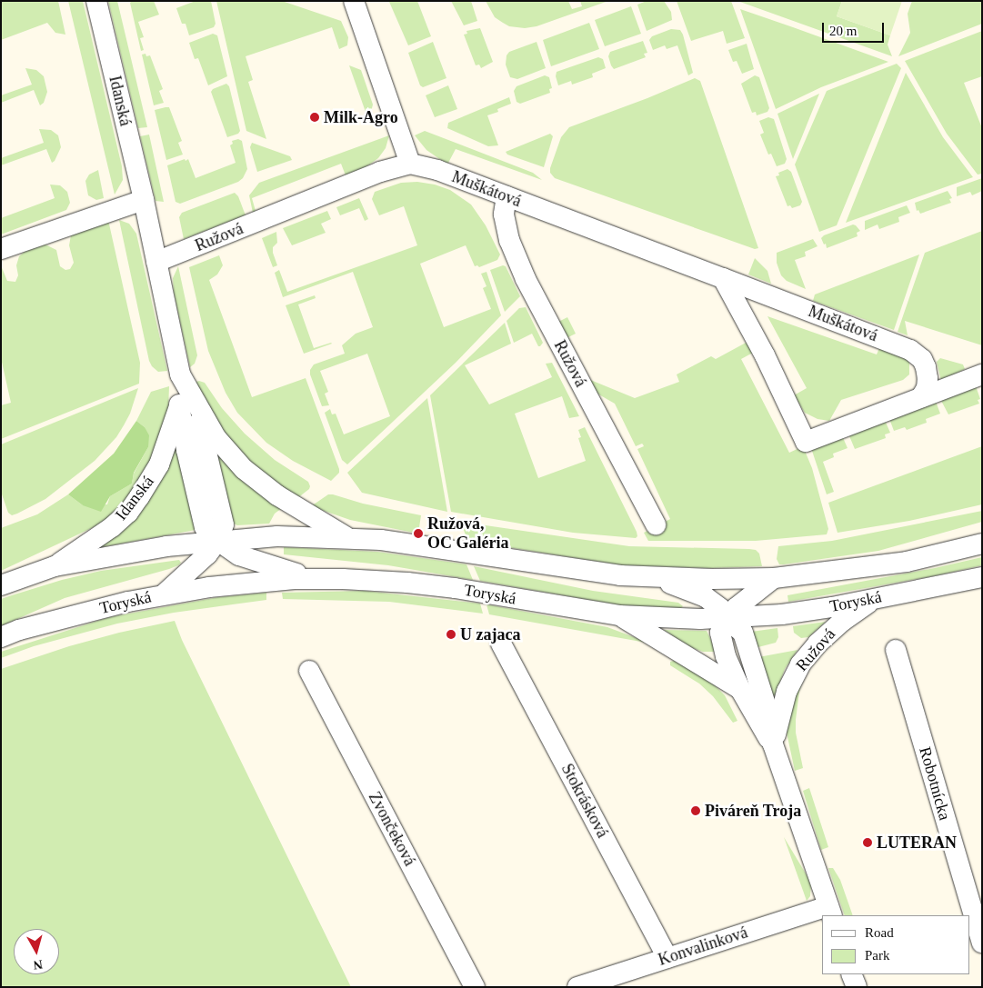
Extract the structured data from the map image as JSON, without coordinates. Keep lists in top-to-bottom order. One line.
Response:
{"streets":{"street":["Idanská","Muškátová","Ružová","Toryská","Robotnícka","Stokrásková","Zvončeková","Konvalinková"]},"crossings":[["Idanská","Ružová"],["Idanská","Toryská"],["Muškátová","Ružová"],["Ružová","Toryská"],["Stokrásková","Konvalinková"]],"places":["Milk-Agro","Ružová, OC Galéria","U zajaca","Piváreň Troja","LUTERAN"],"legend":["Road","Park"],"scale_bar":"20 m","north":"bottom"}
